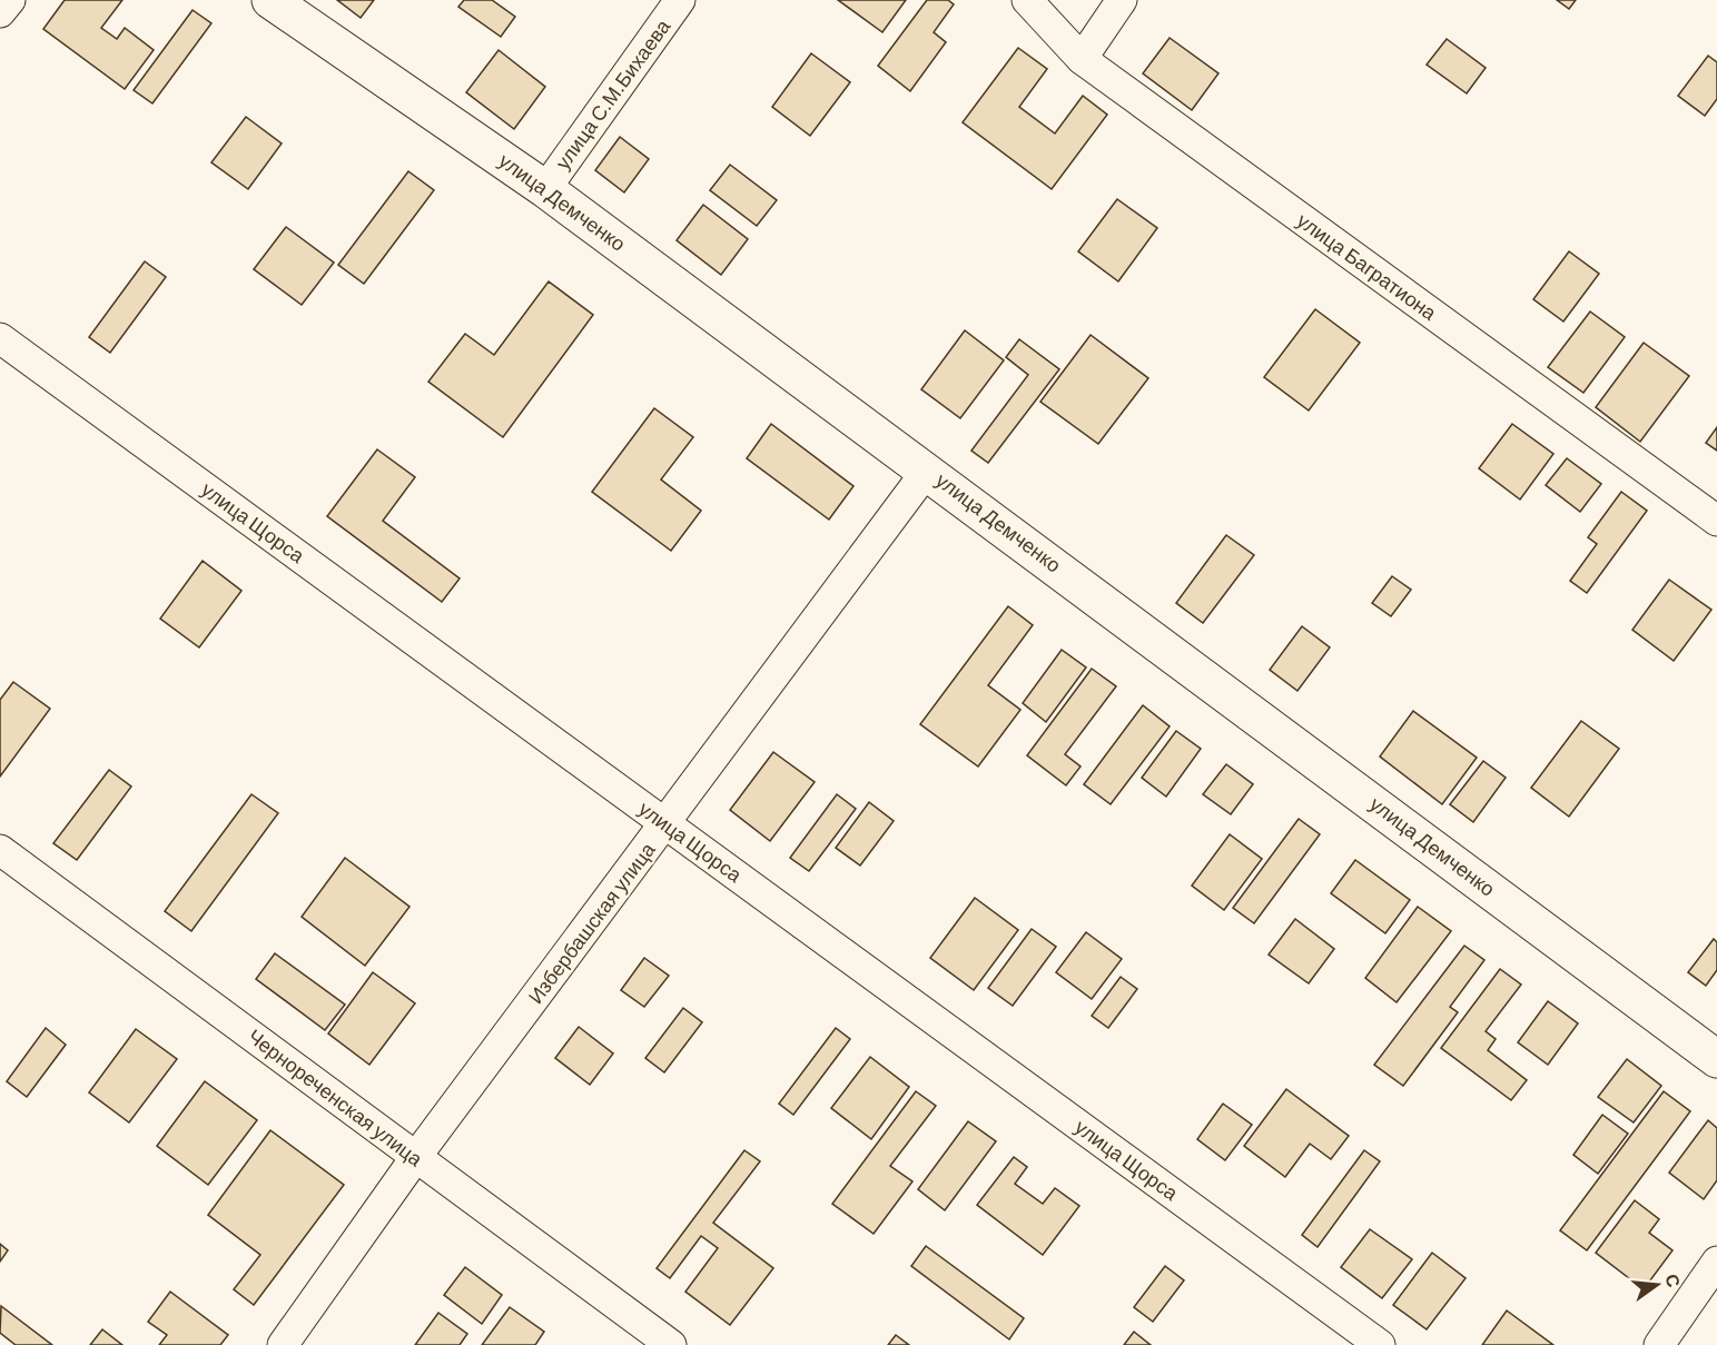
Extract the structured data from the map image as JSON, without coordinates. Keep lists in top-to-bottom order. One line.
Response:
{"streets":{"street":["улица С.М.Бихаева","улица Демченко","улица Багратиона","улица Щорса","Избербашская улица","Чернореченская улица"]},"crossings":[["улица С.М.Бихаева","улица Демченко"],["улица Демченко","Избербашская улица"],["улица Щорса","Избербашская улица"],["Избербашская улица","Чернореченская улица"]],"north":"right"}
